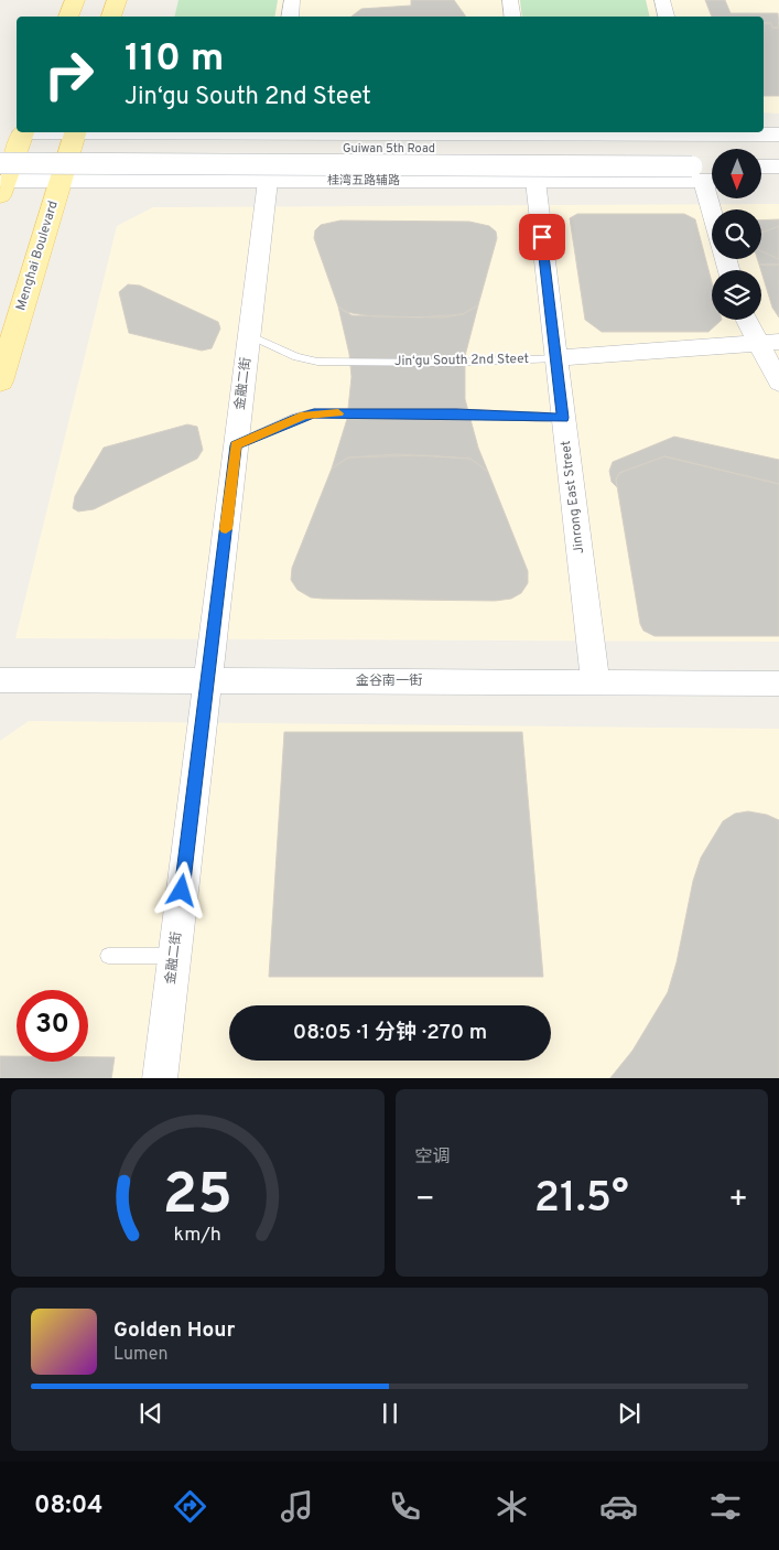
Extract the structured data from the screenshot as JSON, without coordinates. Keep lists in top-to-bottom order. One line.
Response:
{"streets":{"main road":["Menghai Boulevard"],"street":["Guiwan 5th Road","桂湾五路辅路","Jin‘gu South 2nd Steet","金融二街","Jinrong East Street","金谷南一街"]},"crossings":[["Guiwan 5th Road","桂湾五路辅路"],["桂湾五路辅路","Menghai Boulevard"],["桂湾五路辅路","金融二街"],["桂湾五路辅路","Jinrong East Street"],["Jin‘gu South 2nd Steet","金融二街"],["Jin‘gu South 2nd Steet","Jinrong East Street"],["金融二街","金谷南一街"],["Jinrong East Street","金谷南一街"]],"north":"bottom","page":{"turn":["110 m","Jin‘gu South 2nd Steet"],"limit":"30","trip":"08:05 · 1 分钟 · 270 m","tile":"空调","heat":["−","21.5°","+"],"song":["Golden Hour","Lumen"],"tabs":"08:04","gauge":["25","km/h"]}}
